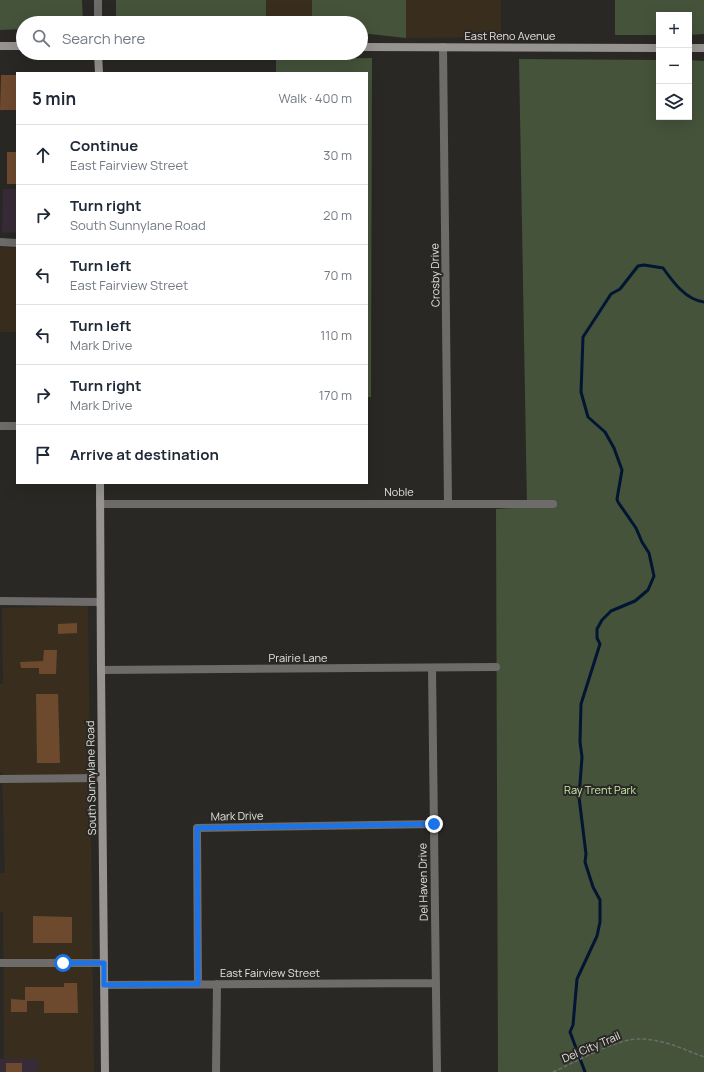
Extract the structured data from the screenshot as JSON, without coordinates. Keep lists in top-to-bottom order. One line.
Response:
{"streets":{"main road":["East Reno Avenue","South Sunnylane Road"],"street":["Crosby Drive","Noble","Prairie Lane","Mark Drive","Del Haven Drive","East Fairview Street"],"path":["Del City Trail"]},"crossings":[["East Reno Avenue","Crosby Drive"],["Crosby Drive","Noble"],["Noble","South Sunnylane Road"],["Prairie Lane","South Sunnylane Road"],["Prairie Lane","Del Haven Drive"],["South Sunnylane Road","East Fairview Street"],["Mark Drive","Del Haven Drive"],["Mark Drive","East Fairview Street"],["Del Haven Drive","East Fairview Street"]],"parks":["Ray Trent Park"],"page":{"map_buttons":["+","−"],"search":"Search here","heading":["5 min","Walk · 400 m"],"list":[["Continue","East Fairview Street","30 m"],["Turn right","South Sunnylane Road","20 m"],["Turn left","East Fairview Street","70 m"],["Turn left","Mark Drive","110 m"],["Turn right","Mark Drive","170 m"],"Arrive at destination"]}}
